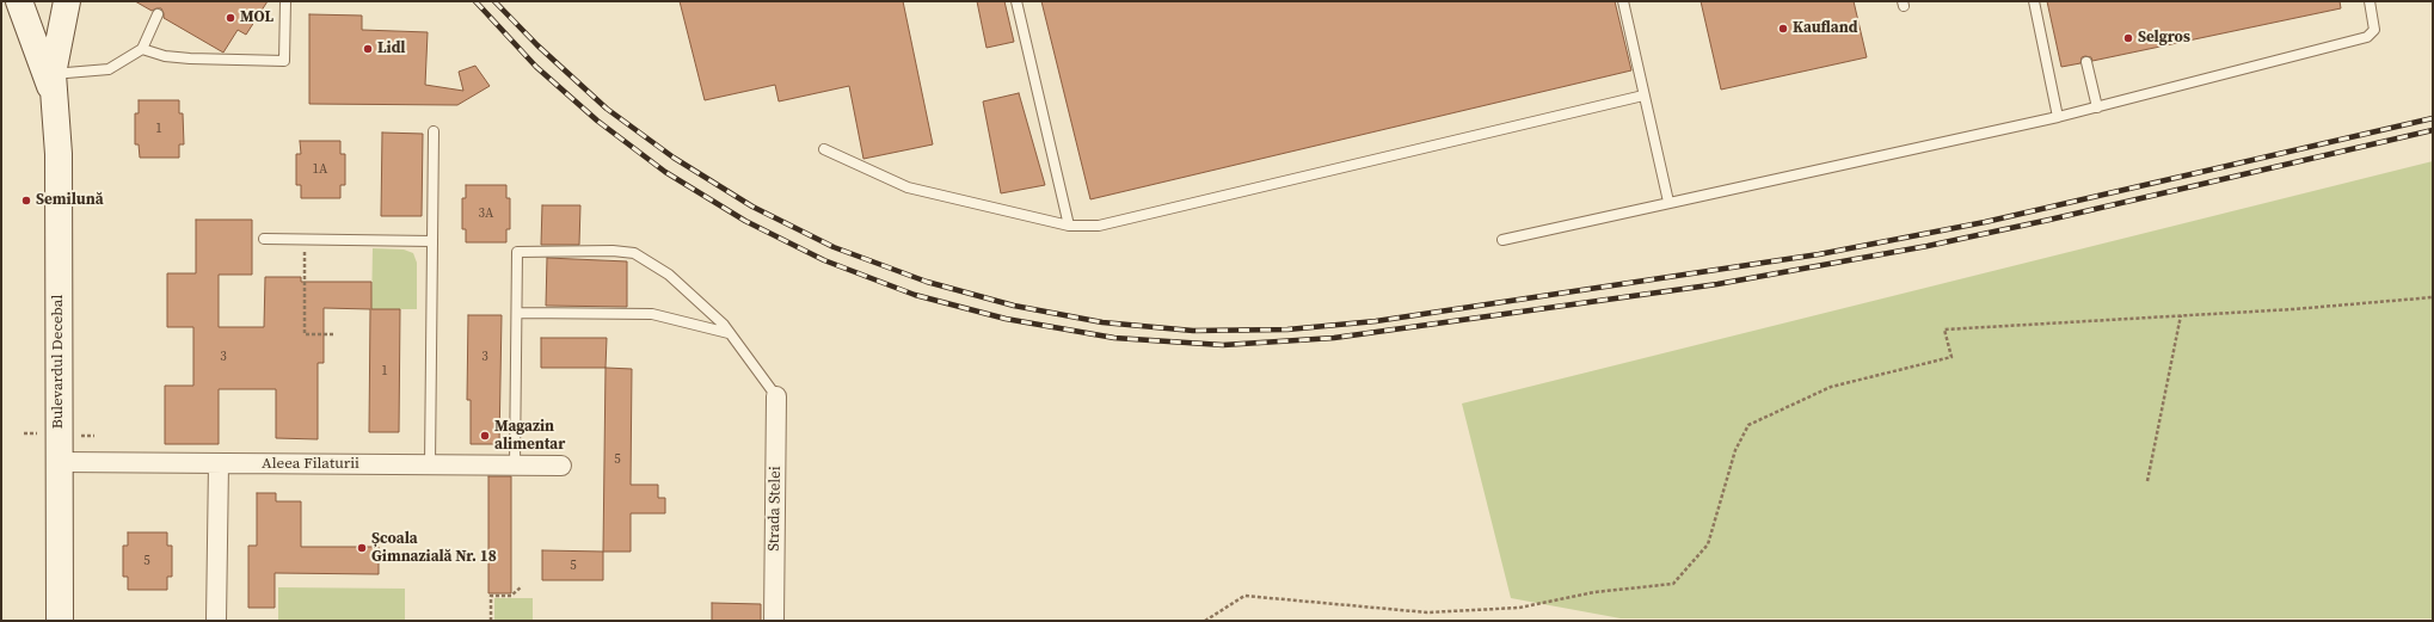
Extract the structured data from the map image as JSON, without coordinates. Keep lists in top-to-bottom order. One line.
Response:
{"streets":{"main road":["Bulevardul Decebal"],"street":["Aleea Filaturii","Strada Stelei"]},"crossings":[["Bulevardul Decebal","Aleea Filaturii"]],"places":["MOL","Kaufland","Selgros","Lidl","Semilună","Magazin alimentar","Școala Gimnazială Nr. 18"],"house_numbers":["1","1A","3A","3","3","1","5","5","5"]}
